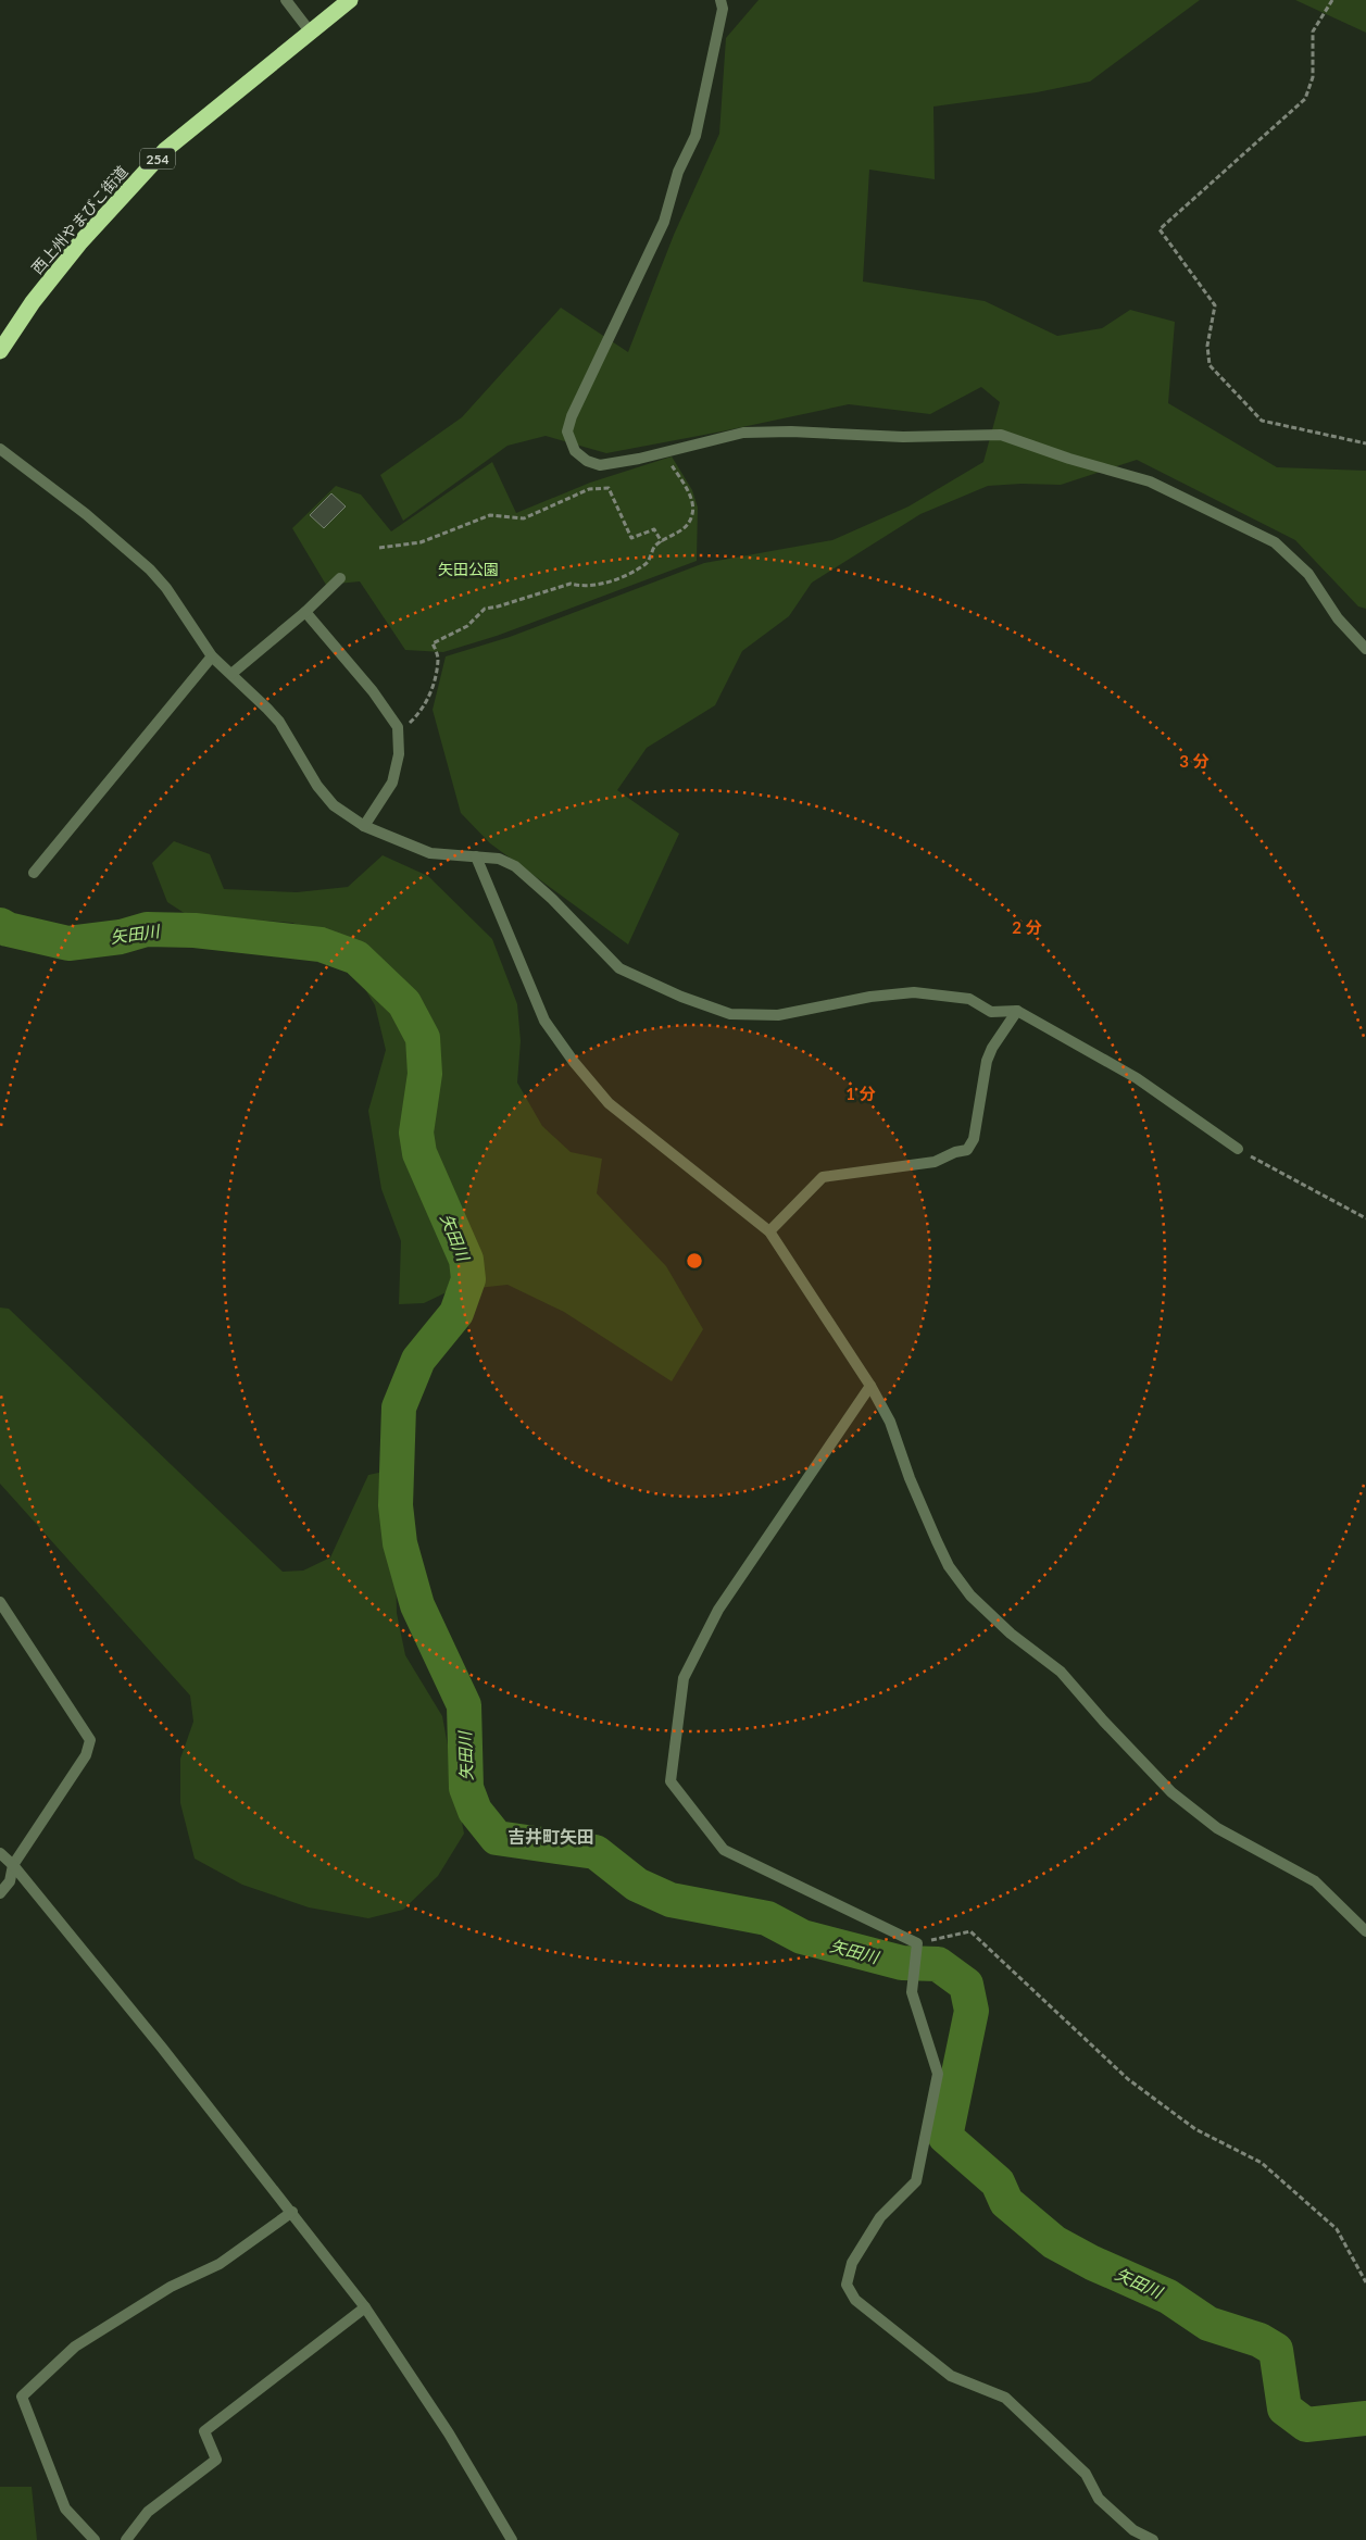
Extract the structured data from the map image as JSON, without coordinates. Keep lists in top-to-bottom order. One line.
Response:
{"streets":{"highway":["254","西上州やまびこ街道"]},"districts":["吉井町矢田"],"water":["矢田川"],"parks":["矢田公園"],"rings":["3 分","2 分","1 分"]}
